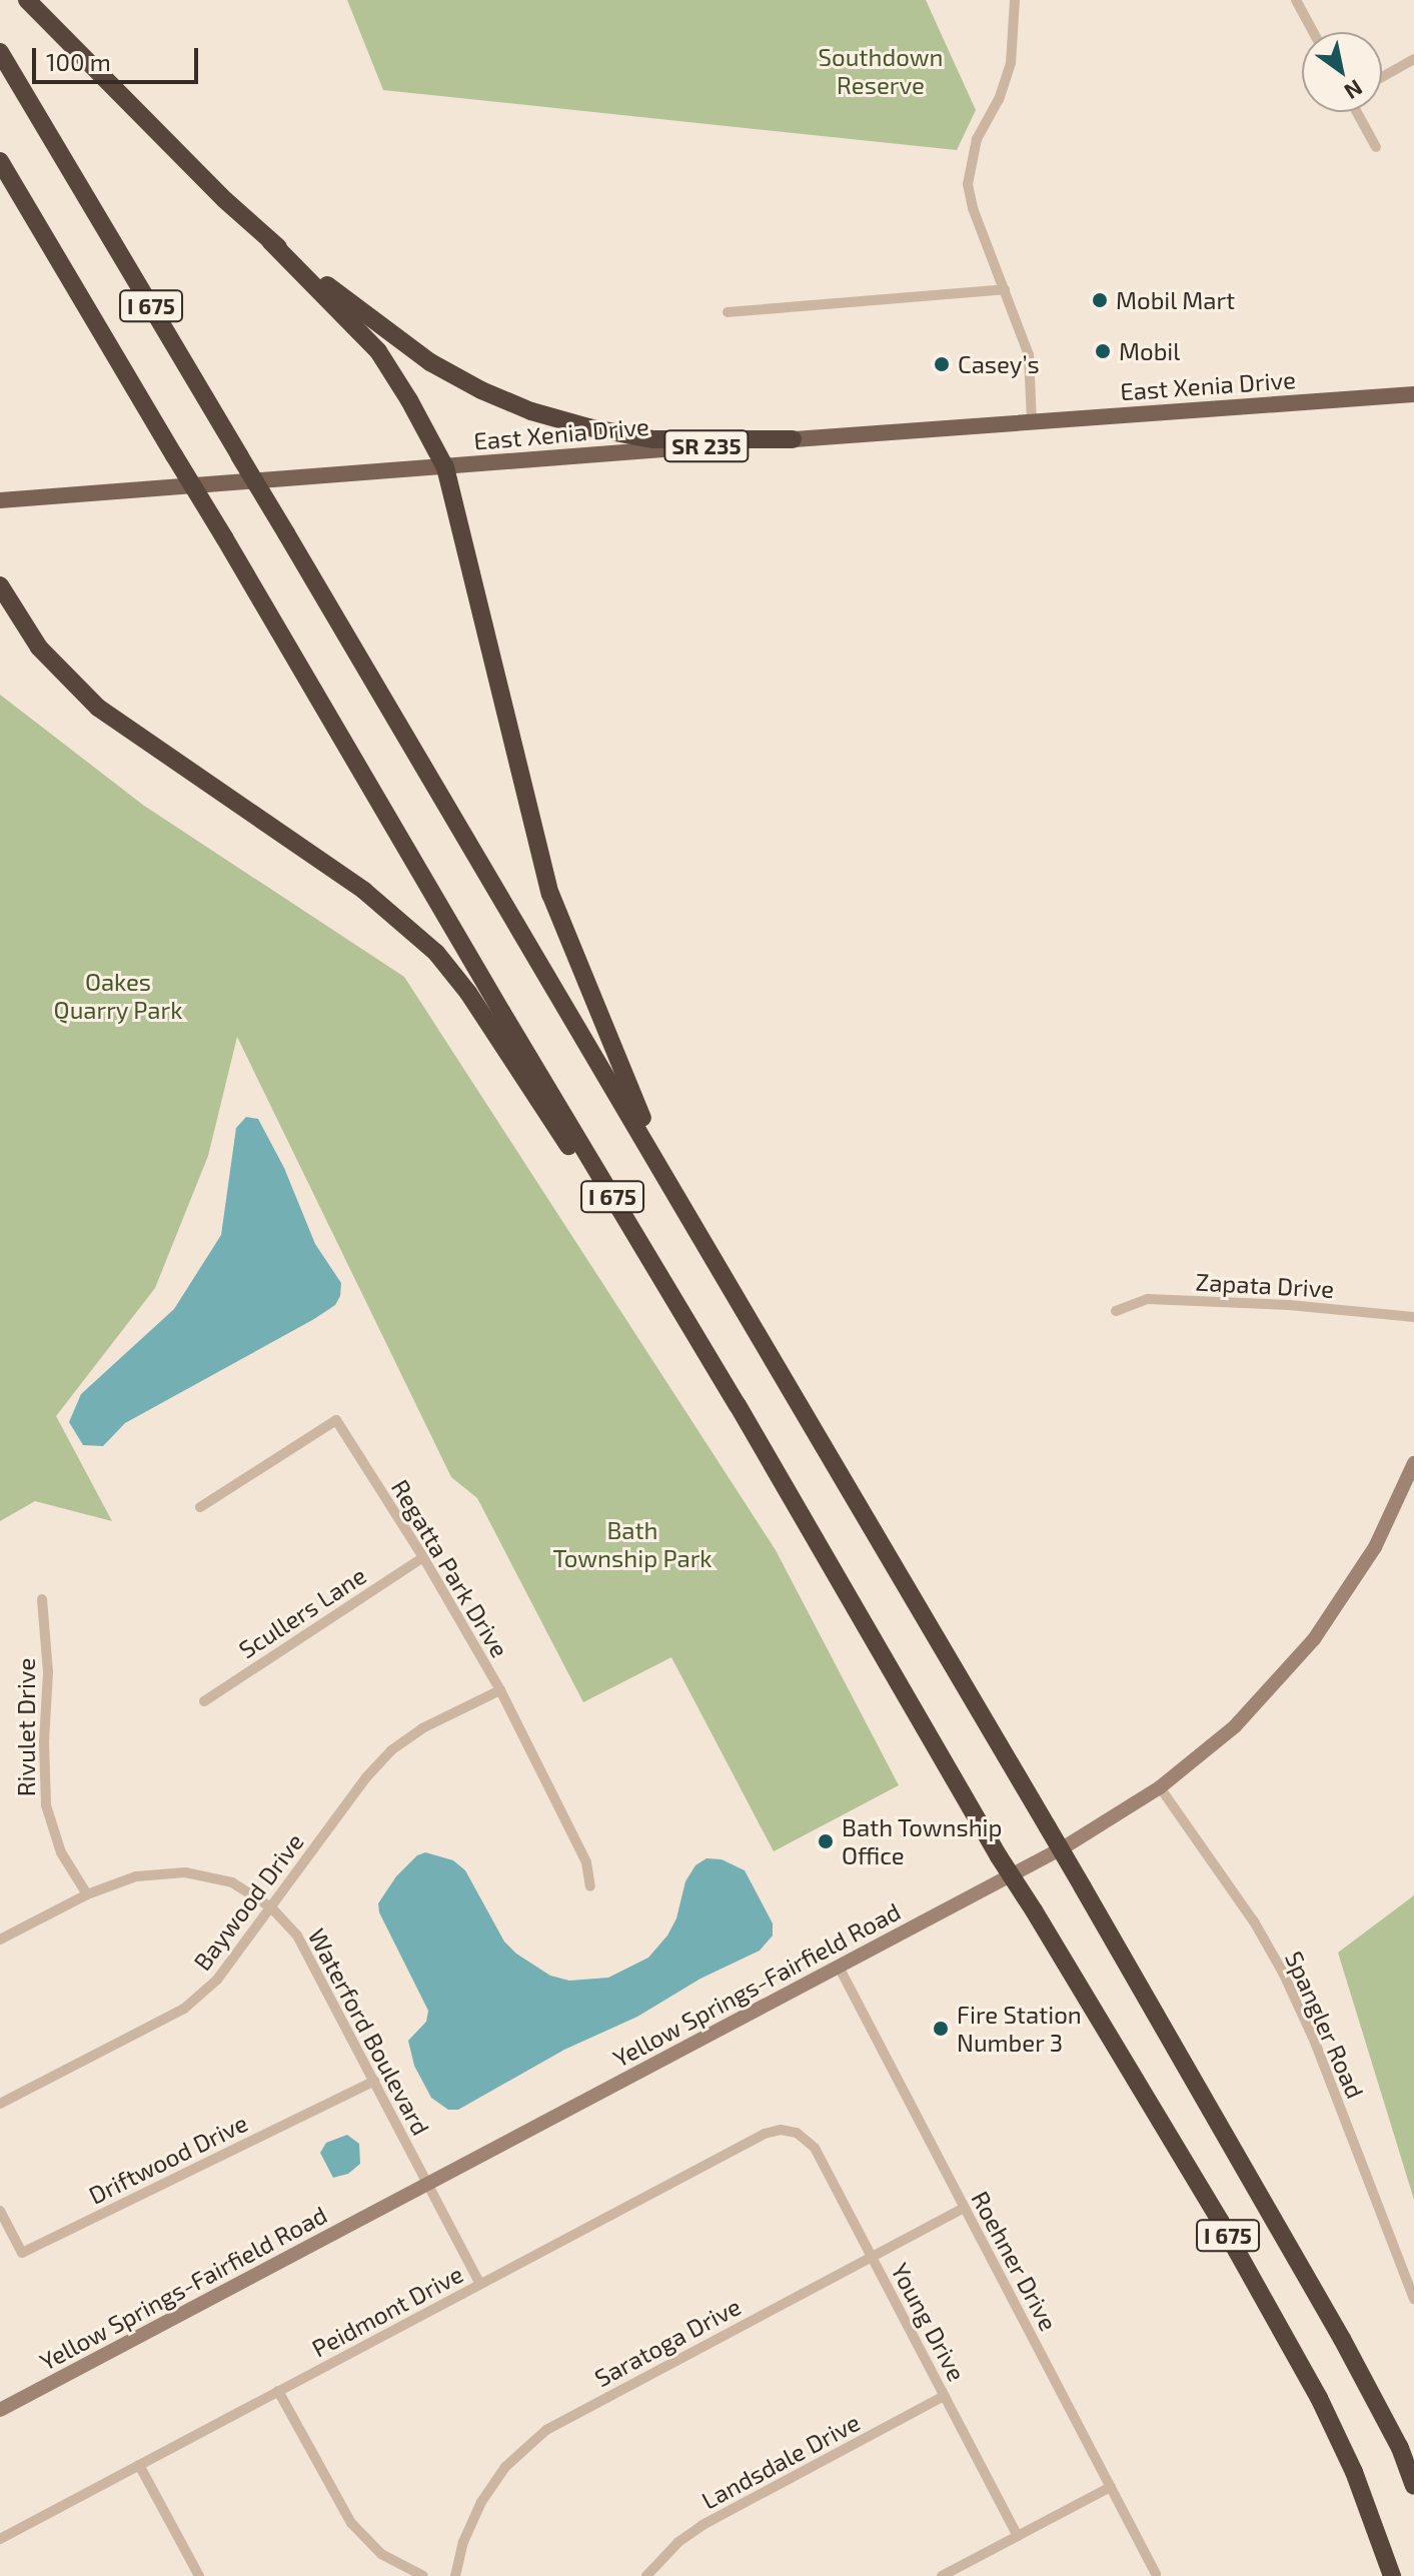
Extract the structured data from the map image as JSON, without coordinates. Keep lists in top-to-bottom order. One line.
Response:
{"streets":{"highway":["I 675"],"main road":["East Xenia Drive","SR 235","Yellow Springs-Fairfield Road"],"street":["Zapata Drive","Regatta Park Drive","Scullers Lane","Rivulet Drive","Baywood Drive","Spangler Road","Waterford Boulevard","Driftwood Drive","Roehner Drive","Peidmont Drive","Young Drive","Saratoga Drive","Landsdale Drive"]},"crossings":[["Regatta Park Drive","Scullers Lane"],["Regatta Park Drive","Baywood Drive"],["Rivulet Drive","Waterford Boulevard"],["Baywood Drive","Waterford Boulevard"],["Yellow Springs-Fairfield Road","Spangler Road"],["Yellow Springs-Fairfield Road","Waterford Boulevard"],["Yellow Springs-Fairfield Road","Roehner Drive"],["Waterford Boulevard","Driftwood Drive"],["Waterford Boulevard","Peidmont Drive"],["Roehner Drive","Saratoga Drive"],["Peidmont Drive","Young Drive"],["Young Drive","Saratoga Drive"],["Young Drive","Landsdale Drive"]],"parks":["Southdown Reserve","Oakes Quarry Park","Bath Township Park"],"places":["Mobil Mart","Mobil","Casey’s","Bath Township Office","Fire Station Number 3"],"scale_bar":"100 m","north":"bottom right"}
